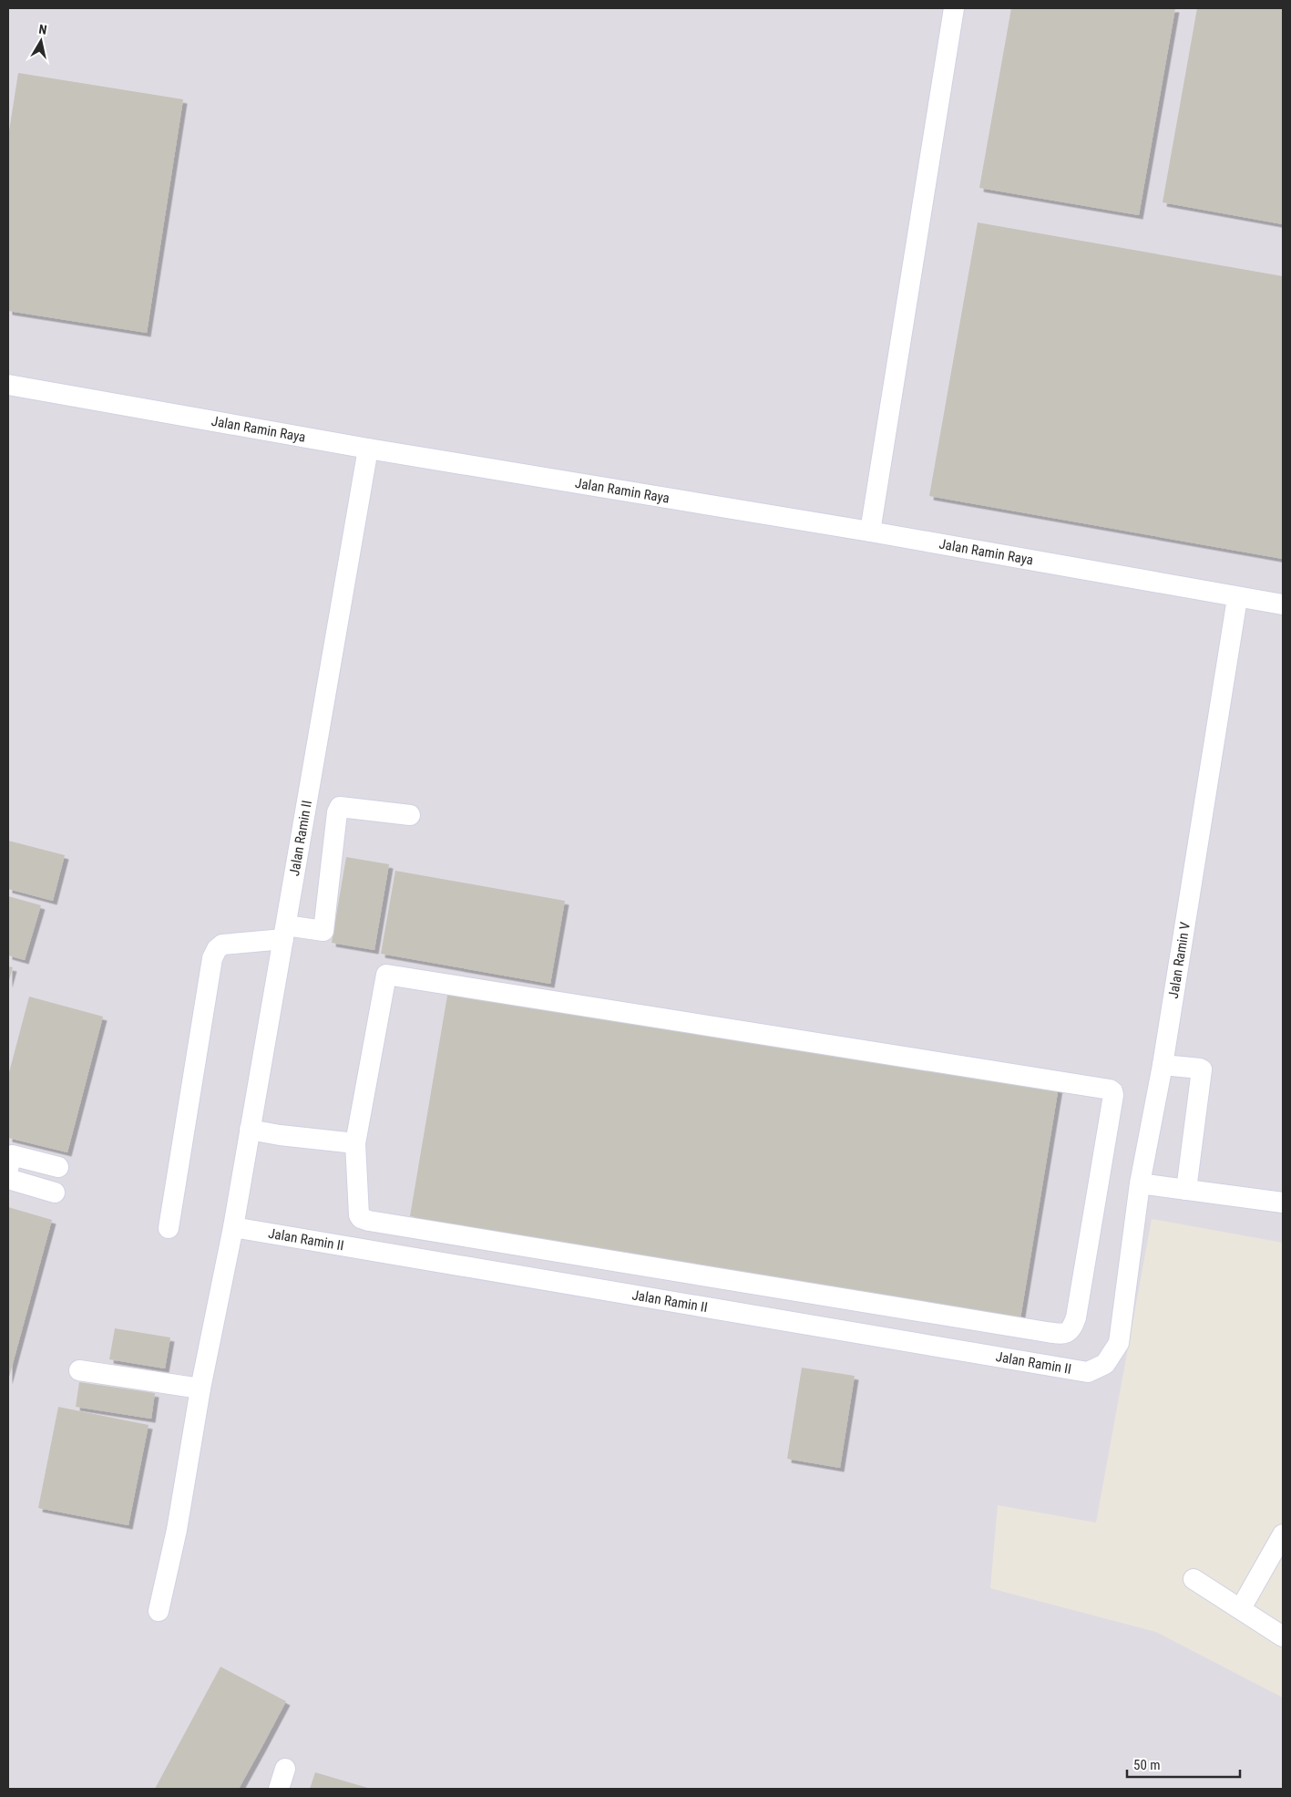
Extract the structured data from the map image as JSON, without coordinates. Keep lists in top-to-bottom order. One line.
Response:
{"streets":{"lane":["Jalan Ramin Raya","Jalan Ramin II","Jalan Ramin V"]},"crossings":[["Jalan Ramin Raya","Jalan Ramin II"],["Jalan Ramin Raya","Jalan Ramin V"],["Jalan Ramin II","Jalan Ramin V"]],"scale_bar":"50 m","north":"top"}
